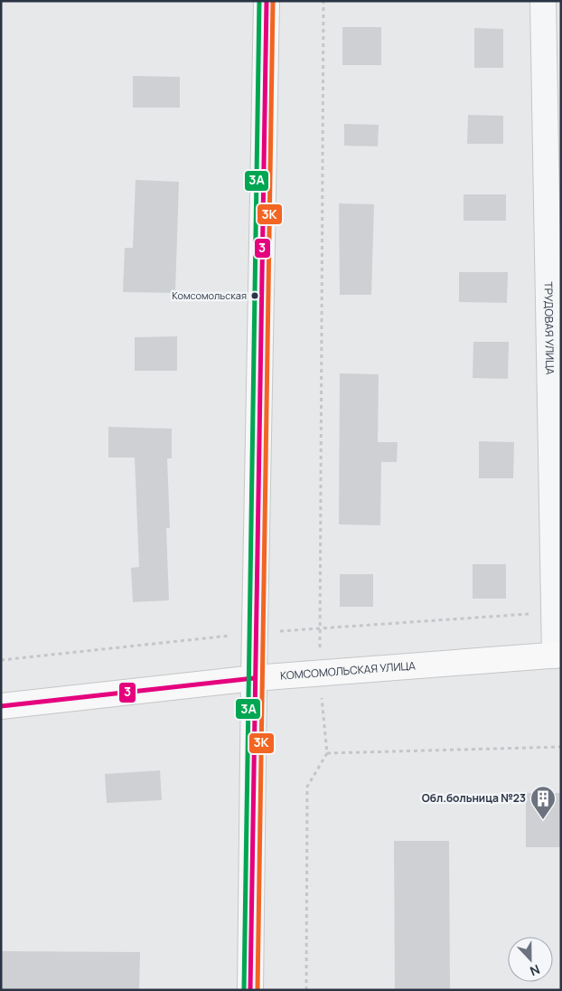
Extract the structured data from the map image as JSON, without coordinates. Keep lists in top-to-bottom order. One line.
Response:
{"streets":{"street":["ТРУДОВАЯ УЛИЦА","КОМСОМОЛЬСКАЯ УЛИЦА"]},"crossings":[["ТРУДОВАЯ УЛИЦА","КОМСОМОЛЬСКАЯ УЛИЦА"]],"places":{"other":["Комсомольская"],"building":["Обл.больница №23"]},"lines":["transit line 3","transit line 3К","transit line 3А"],"north":"bottom"}
